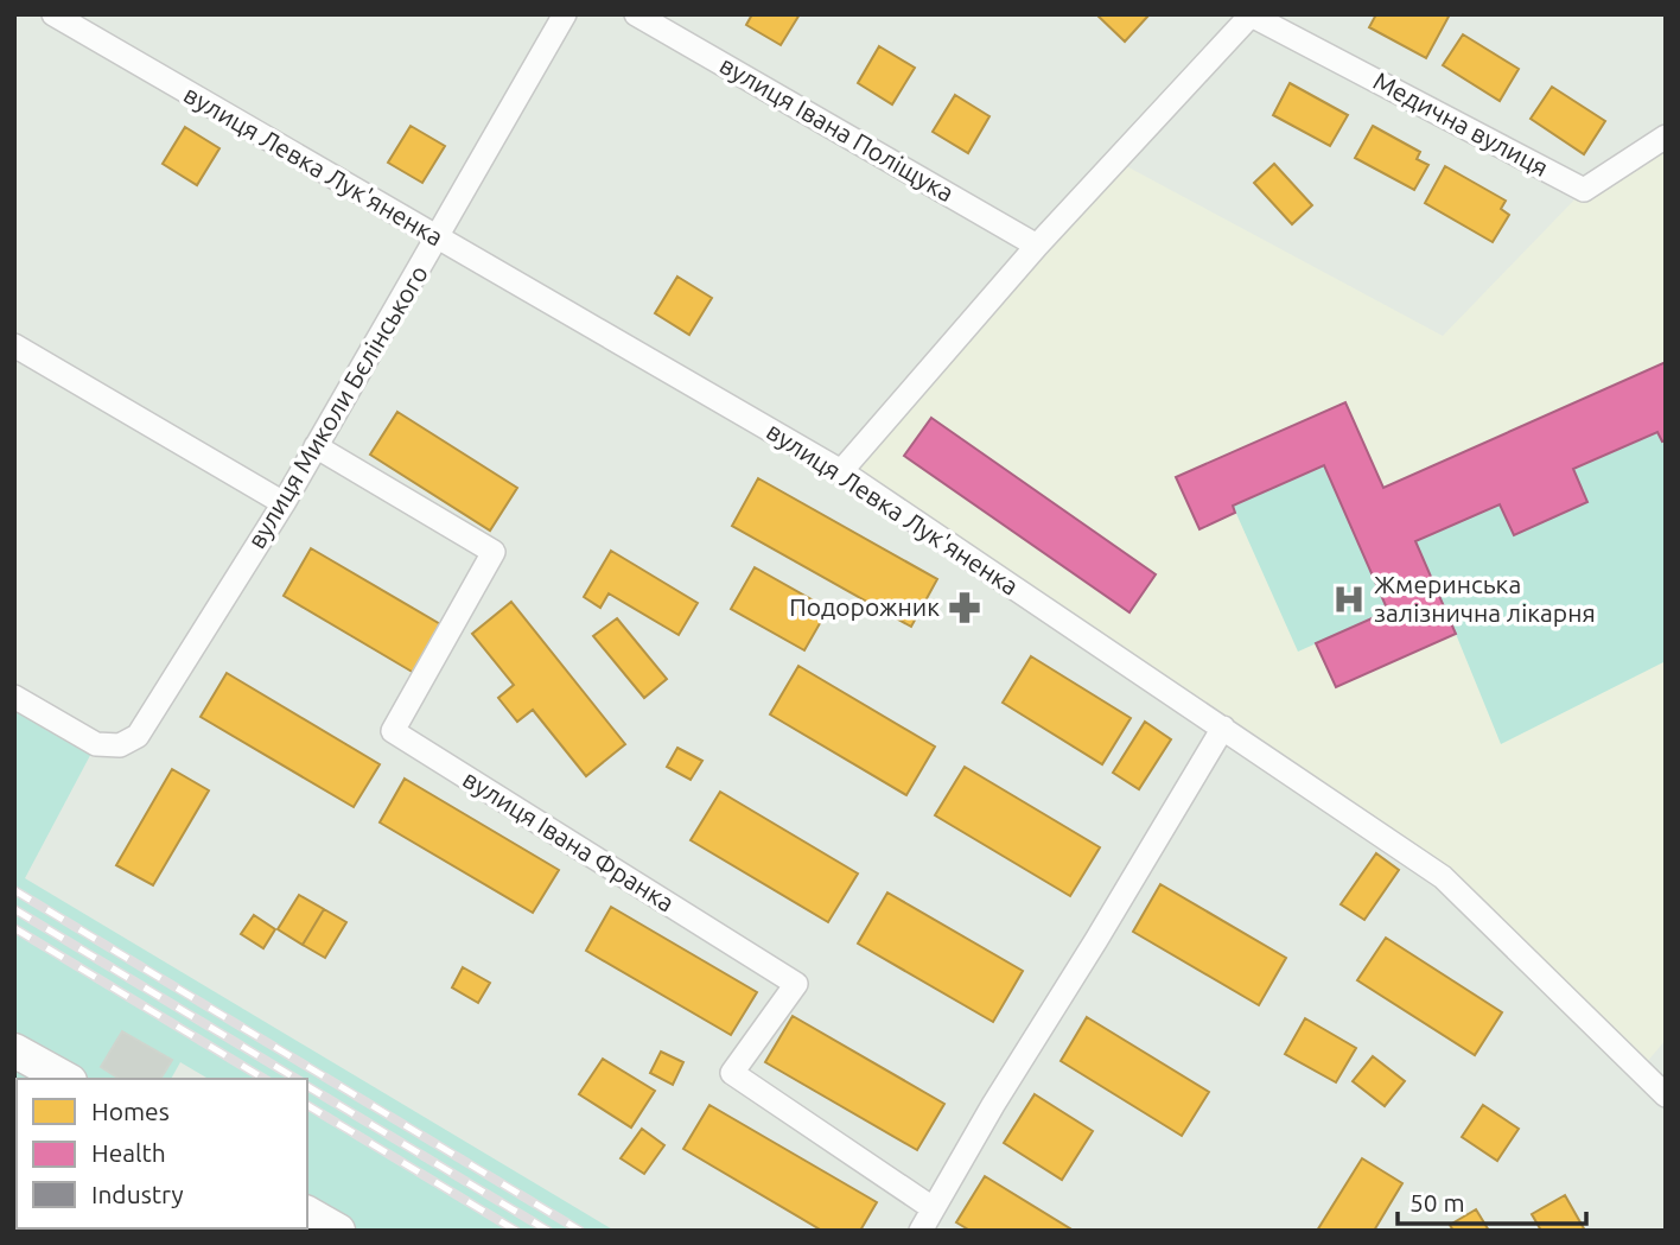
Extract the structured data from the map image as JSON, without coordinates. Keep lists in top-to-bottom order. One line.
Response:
{"streets":{"street":["Медична вулиця","вулиця Івана Поліщука","вулиця Левка Лук'яненка","вулиця Миколи Бєлінського","вулиця Івана Франка"]},"crossings":[["вулиця Левка Лук'яненка","вулиця Миколи Бєлінського"],["вулиця Миколи Бєлінського","вулиця Івана Франка"]],"places":{"hospital":["Жмеринська залізнична лікарня"],"pharmacy":["Подорожник"]},"legend":["Homes","Health","Industry"],"scale_bar":"50 m"}
